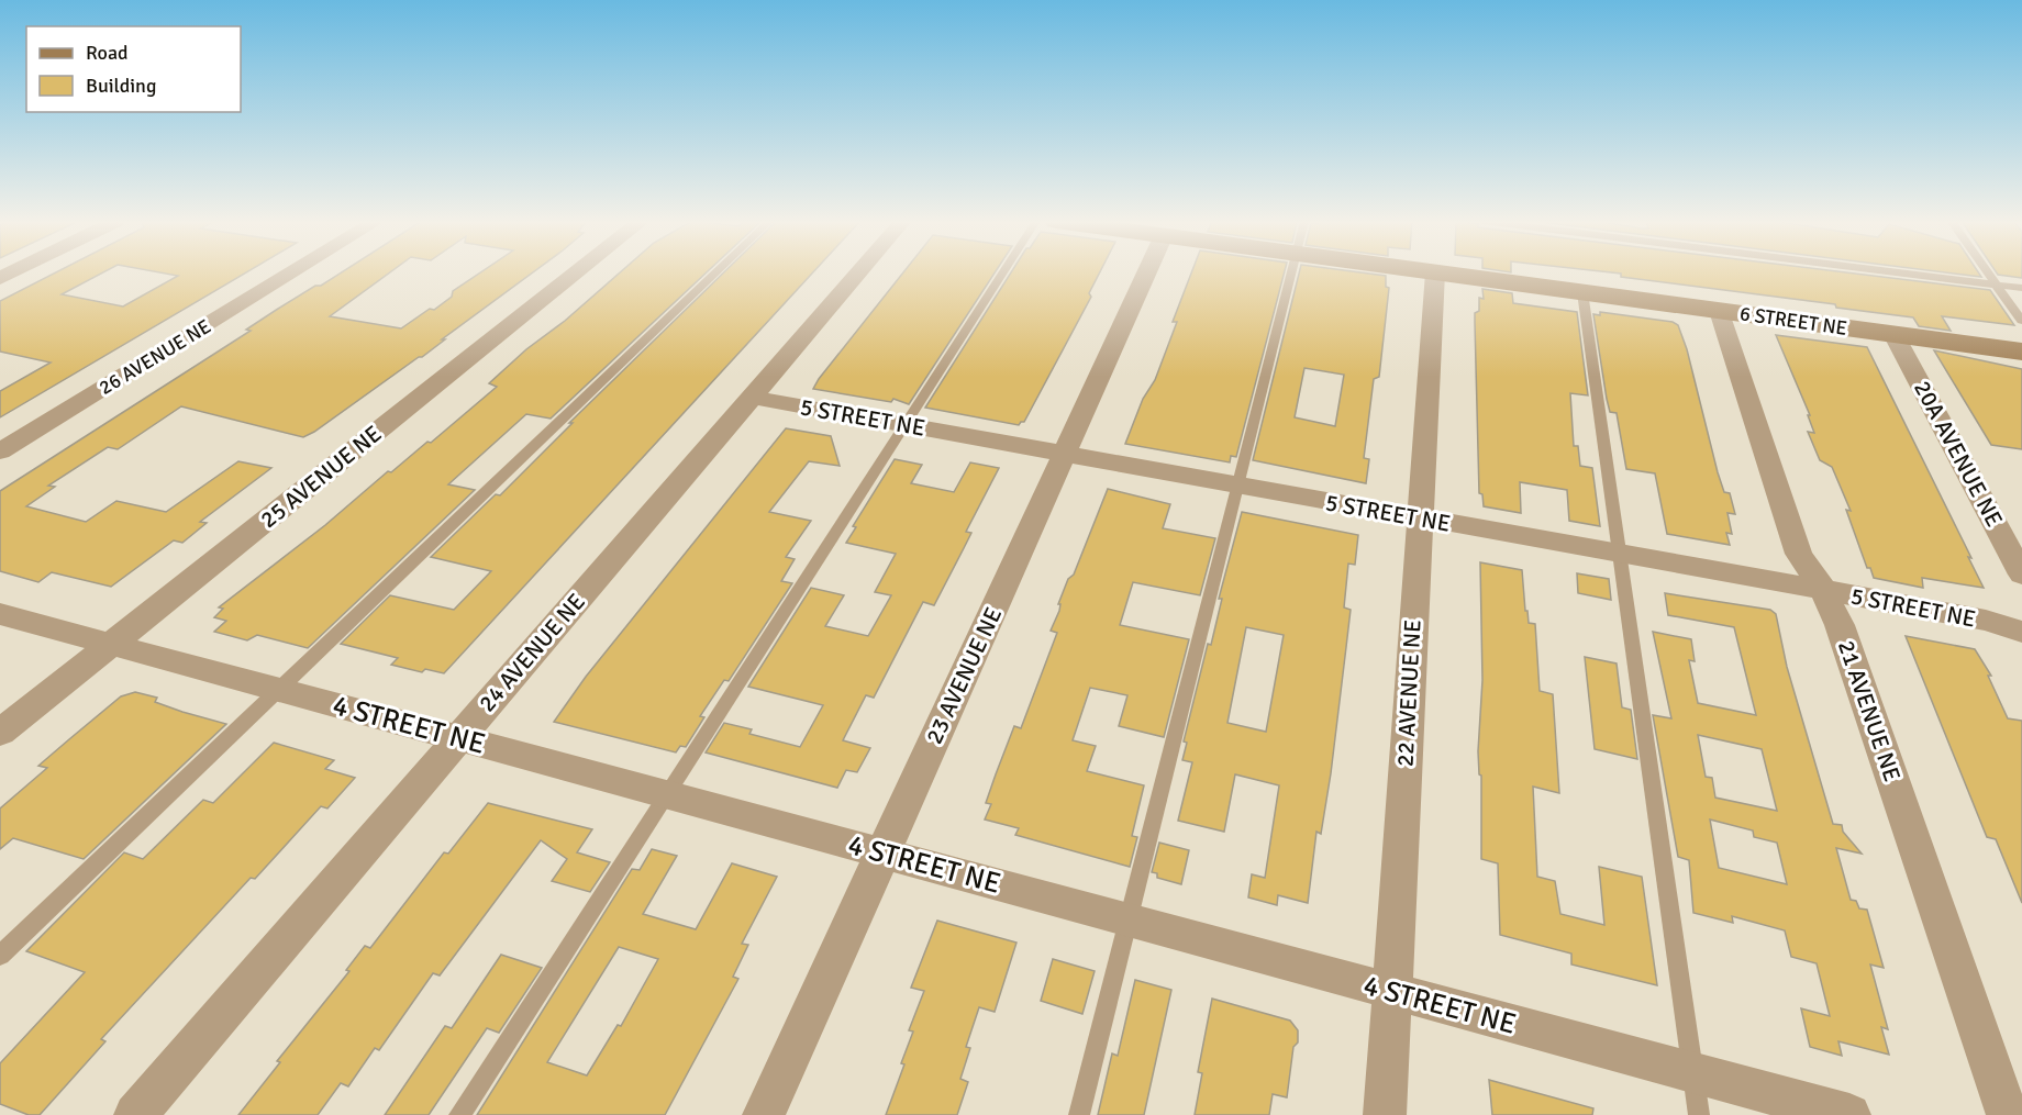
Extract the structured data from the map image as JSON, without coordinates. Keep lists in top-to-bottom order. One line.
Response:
{"streets":{"street":["6 STREET NE","26 AVENUE NE","5 STREET NE","20A AVENUE NE","25 AVENUE NE","24 AVENUE NE","23 AVENUE NE","22 AVENUE NE","21 AVENUE NE","4 STREET NE"]},"crossings":[["6 STREET NE","20A AVENUE NE"],["6 STREET NE","21 AVENUE NE"],["5 STREET NE","24 AVENUE NE"],["5 STREET NE","23 AVENUE NE"],["5 STREET NE","22 AVENUE NE"],["5 STREET NE","21 AVENUE NE"],["25 AVENUE NE","4 STREET NE"],["24 AVENUE NE","4 STREET NE"],["23 AVENUE NE","4 STREET NE"],["22 AVENUE NE","4 STREET NE"]],"legend":["Road","Building"]}
